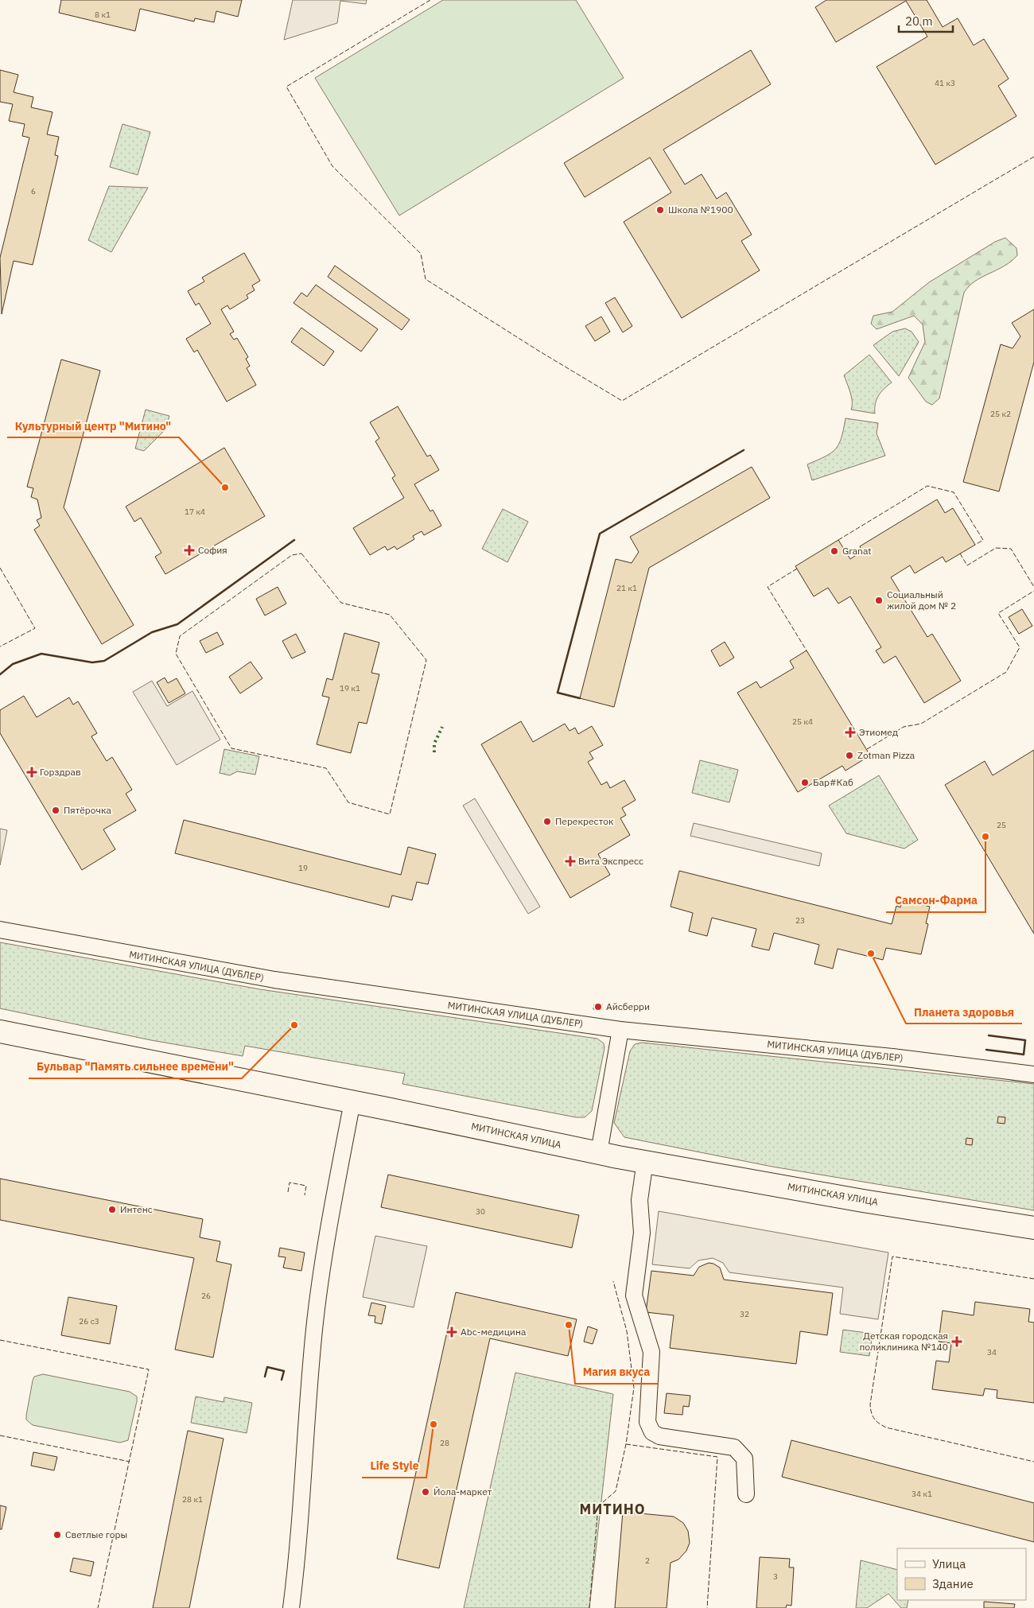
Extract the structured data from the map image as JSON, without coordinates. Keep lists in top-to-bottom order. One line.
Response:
{"streets":{"main road":["МИТИНСКАЯ УЛИЦА"],"street":["МИТИНСКАЯ УЛИЦА (ДУБЛЕР)"]},"districts":["МИТИНО"],"places":{"other":["Школа №1900","Культурный центр \"Митино\"","Granat","Социальный жилой дом № 2","Zotman Pizza","Бар#Каб","Пятёрочка","Перекресток","Самсон-Фарма","Планета здоровья","Айсберри","Бульвар \"Память сильнее времени\"","Интенс","Магия вкуса","Life Style","Йола-маркет","Светлые горы"],"health":["София","Этиомед","Горздрав","Вита Экспресс","Abc-медицина","Детская городская поликлиника №140"]},"house_numbers":["8 к1","41 к3","6","25 к2","17 к4","21 к1","19 к1","25 к4","25","19","23","30","26","32","26 с3","34","28","34 к1","28 к1","2","3"],"legend":["Улица","Здание"],"scale_bar":"20 m"}
